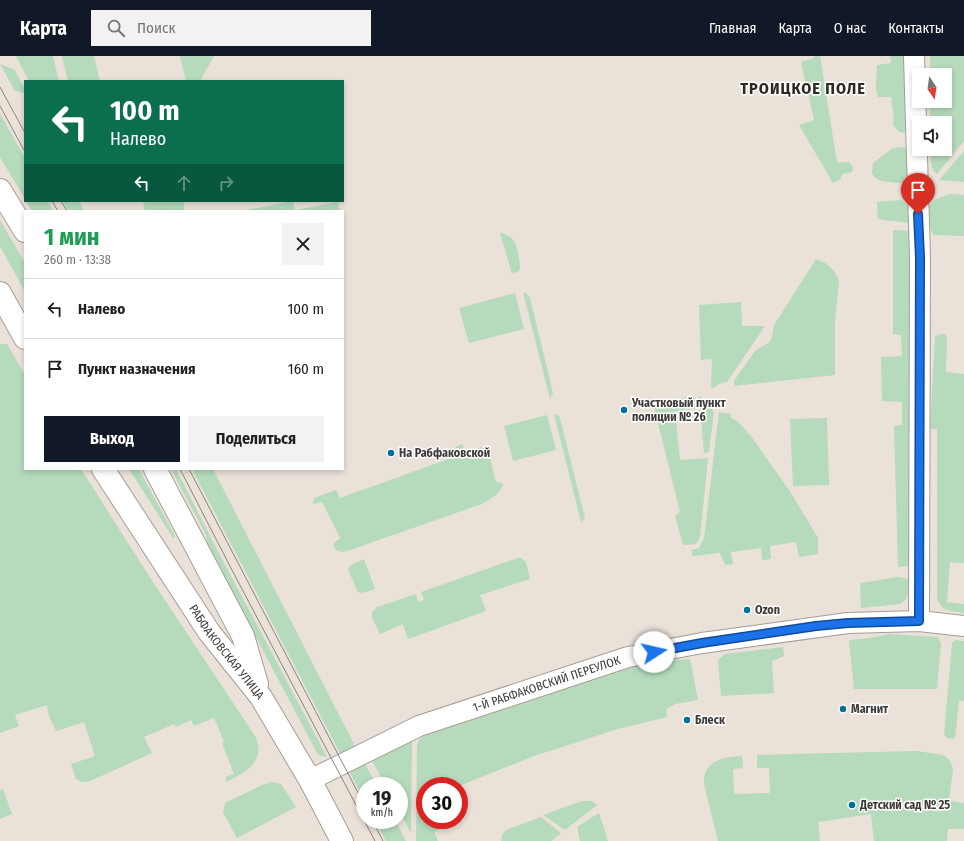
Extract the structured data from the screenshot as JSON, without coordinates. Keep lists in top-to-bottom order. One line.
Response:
{"streets":{"main road":["РАБФАКОВСКАЯ УЛИЦА"],"street":["1-Й РАБФАКОВСКИЙ ПЕРЕУЛОК"]},"crossings":[["РАБФАКОВСКАЯ УЛИЦА","1-Й РАБФАКОВСКИЙ ПЕРЕУЛОК"]],"districts":["ТРОИЦКОЕ ПОЛЕ"],"places":["Участковый пункт полиции № 26","На Рабфаковской","Ozon","Магнит","Блеск","Детский сад № 25"],"north":"bottom","page":{"header":"Карта","search":"Поиск","nav":["Главная","Карта","О нас","Контакты"],"turn":["100 m","Налево"],"heading":["1 мин","260 m · 13:38"],"list":[{"name":"Налево","value":"100 m"},{"name":"Пункт назначения","value":"160 m"}],"buttons":["Выход","Поделиться"],"speed":"19 km/h","limit":"30"}}
